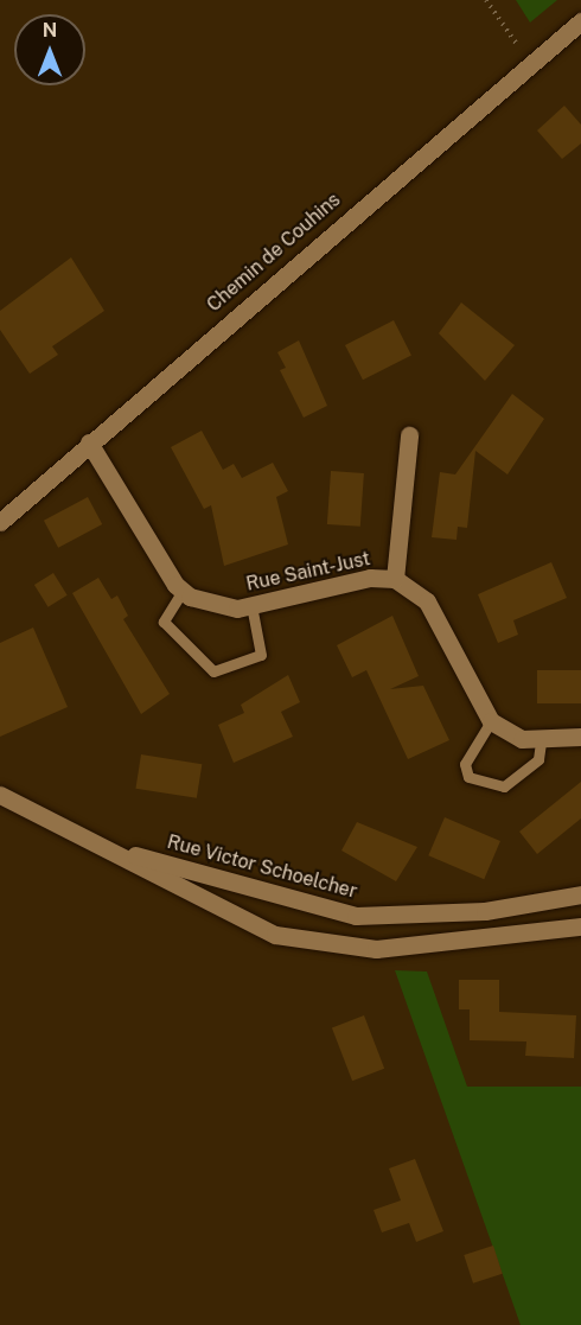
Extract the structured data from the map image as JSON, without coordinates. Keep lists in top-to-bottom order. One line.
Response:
{"streets":{"street":["Chemin de Couhins","Rue Saint-Just","Rue Victor Schoelcher"]},"crossings":[["Chemin de Couhins","Rue Saint-Just"]],"north":"top"}
